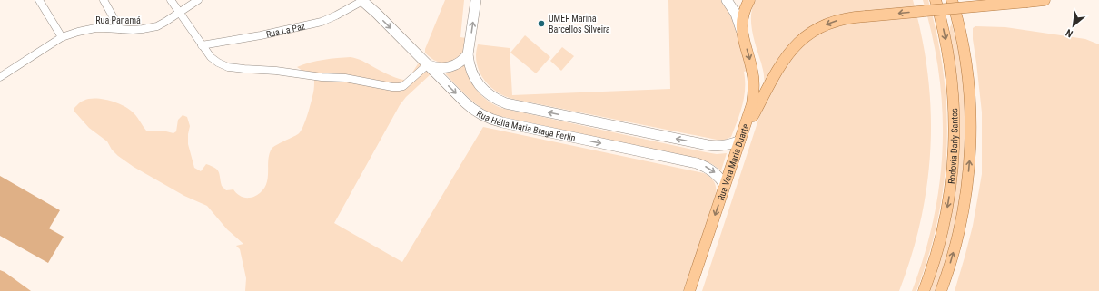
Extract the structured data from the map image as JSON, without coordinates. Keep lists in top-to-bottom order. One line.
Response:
{"streets":{"main road":["Rodovia Darly Santos","Rua Vera Maria Duarte"],"street":["Rua Panamá","Rua La Paz","Rua Hélia Maria Braga Ferlin"]},"crossings":[["Rua La Paz","Rua Hélia Maria Braga Ferlin"],["Rua Hélia Maria Braga Ferlin","Rua Vera Maria Duarte"]],"one_way":["Rua Vera Maria Duarte"],"places":["UMEF Marina Barcellos Silveira"],"north":"bottom left"}
